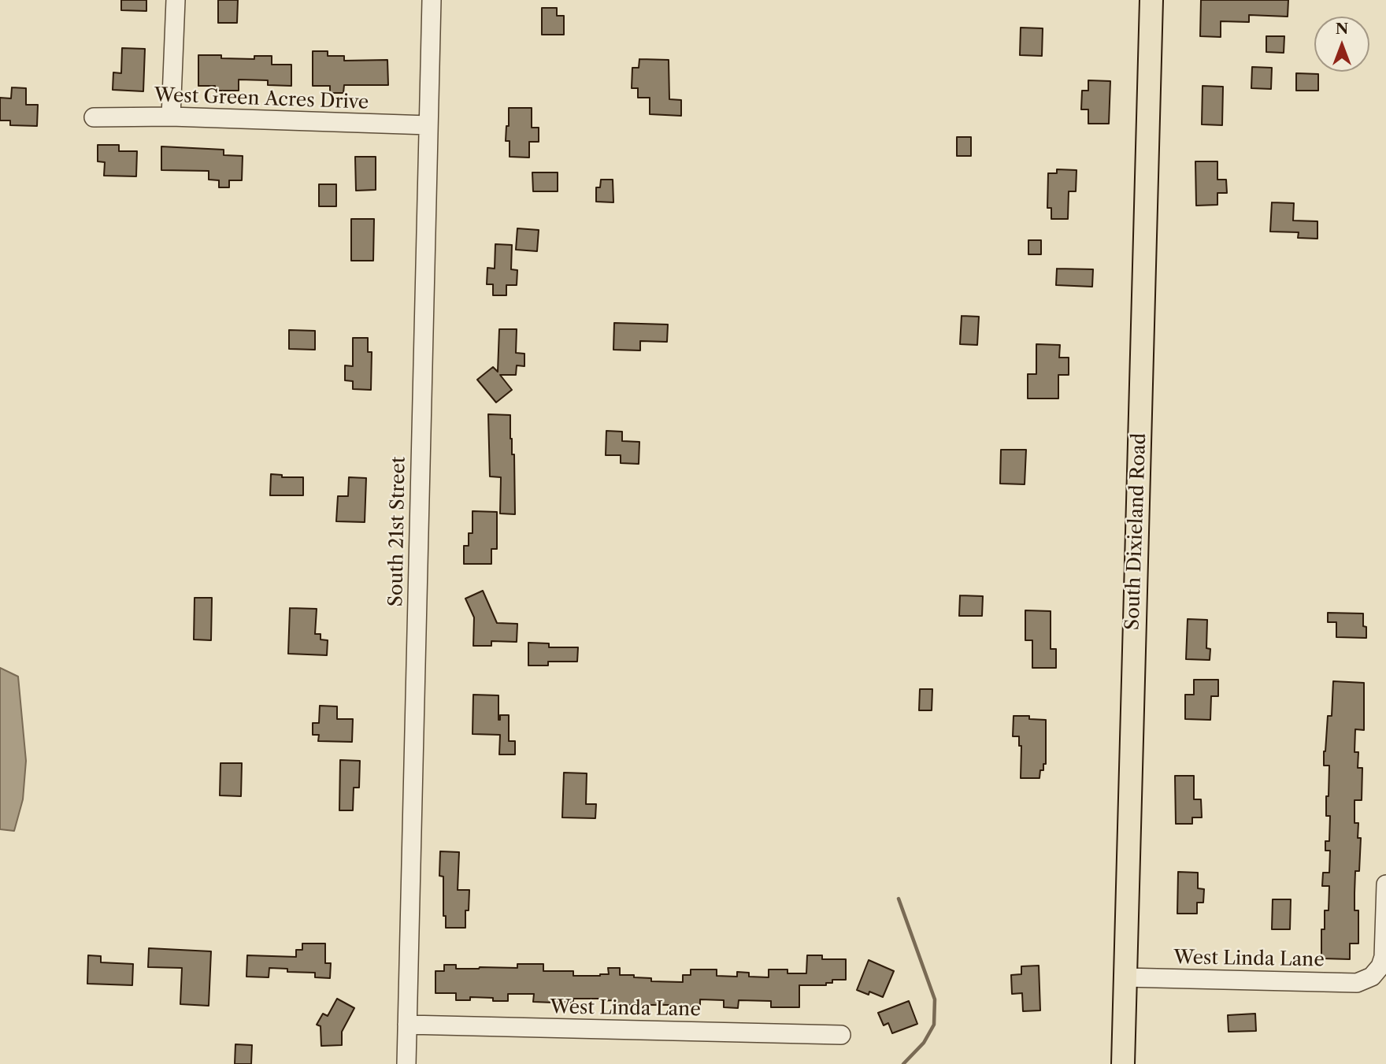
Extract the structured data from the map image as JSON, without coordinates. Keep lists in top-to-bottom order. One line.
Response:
{"streets":{"main road":["South Dixieland Road"],"street":["West Green Acres Drive","South 21st Street","West Linda Lane"]},"crossings":[["West Green Acres Drive","South 21st Street"],["South 21st Street","West Linda Lane"],["South Dixieland Road","West Linda Lane"]],"north":"top"}
